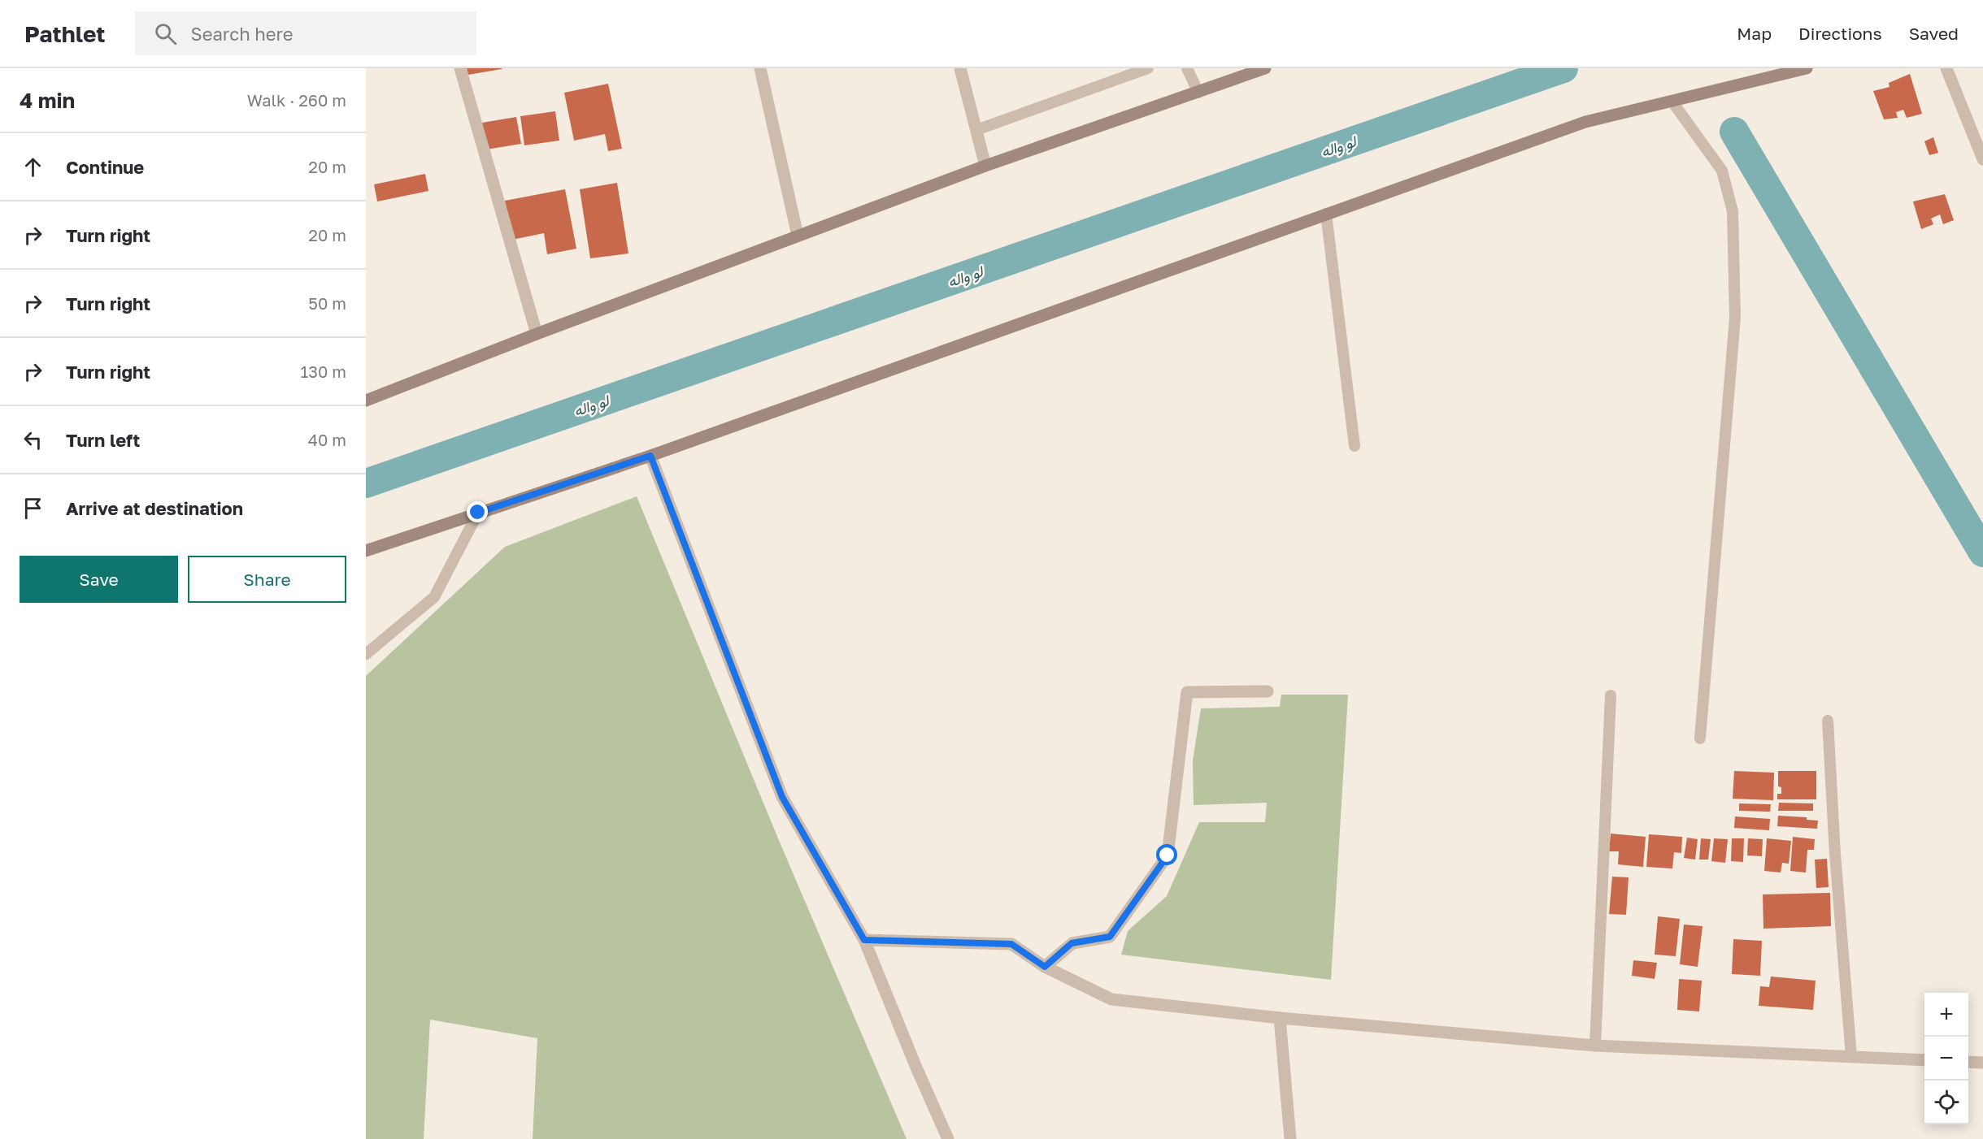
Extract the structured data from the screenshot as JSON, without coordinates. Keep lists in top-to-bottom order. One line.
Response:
{"water":["لو واله"],"page":{"header":"Pathlet","search":"Search here","nav":["Map","Directions","Saved"],"heading":["4 min","Walk · 260 m"],"list":[["Continue","20 m"],["Turn right","20 m"],["Turn right","50 m"],["Turn right","130 m"],["Turn left","40 m"],"Arrive at destination"],"buttons":["Save","Share"],"map_buttons":["+","−"]}}
